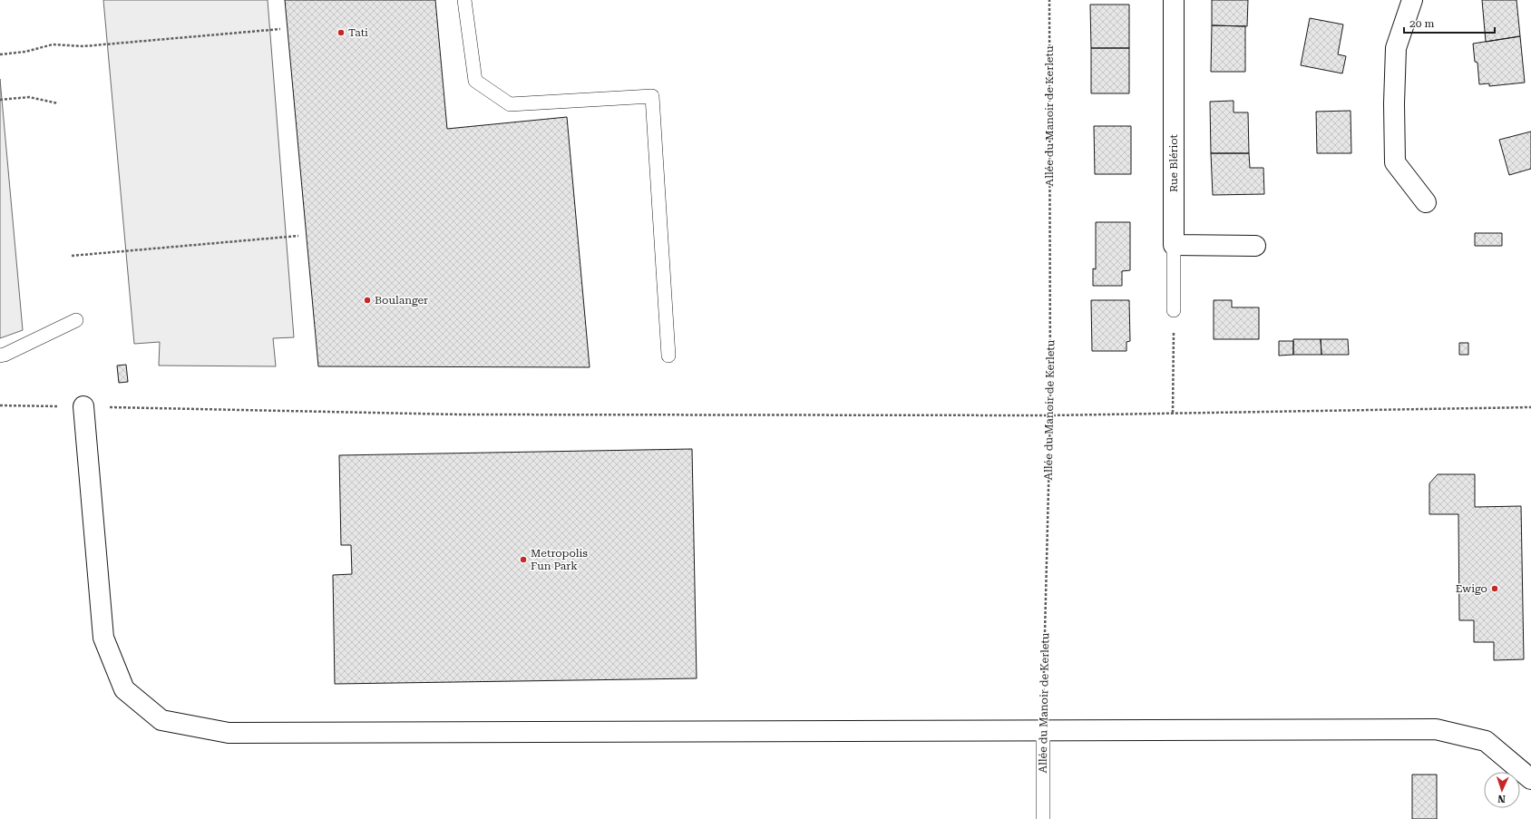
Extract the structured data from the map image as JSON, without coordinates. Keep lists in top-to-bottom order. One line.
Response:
{"streets":{"street":["Rue Blériot"],"lane":["Allée du Manoir de Kerletu"]},"places":["Tati","Boulanger","Metropolis Fun Park","Ewigo"],"scale_bar":"20 m","north":"bottom"}
